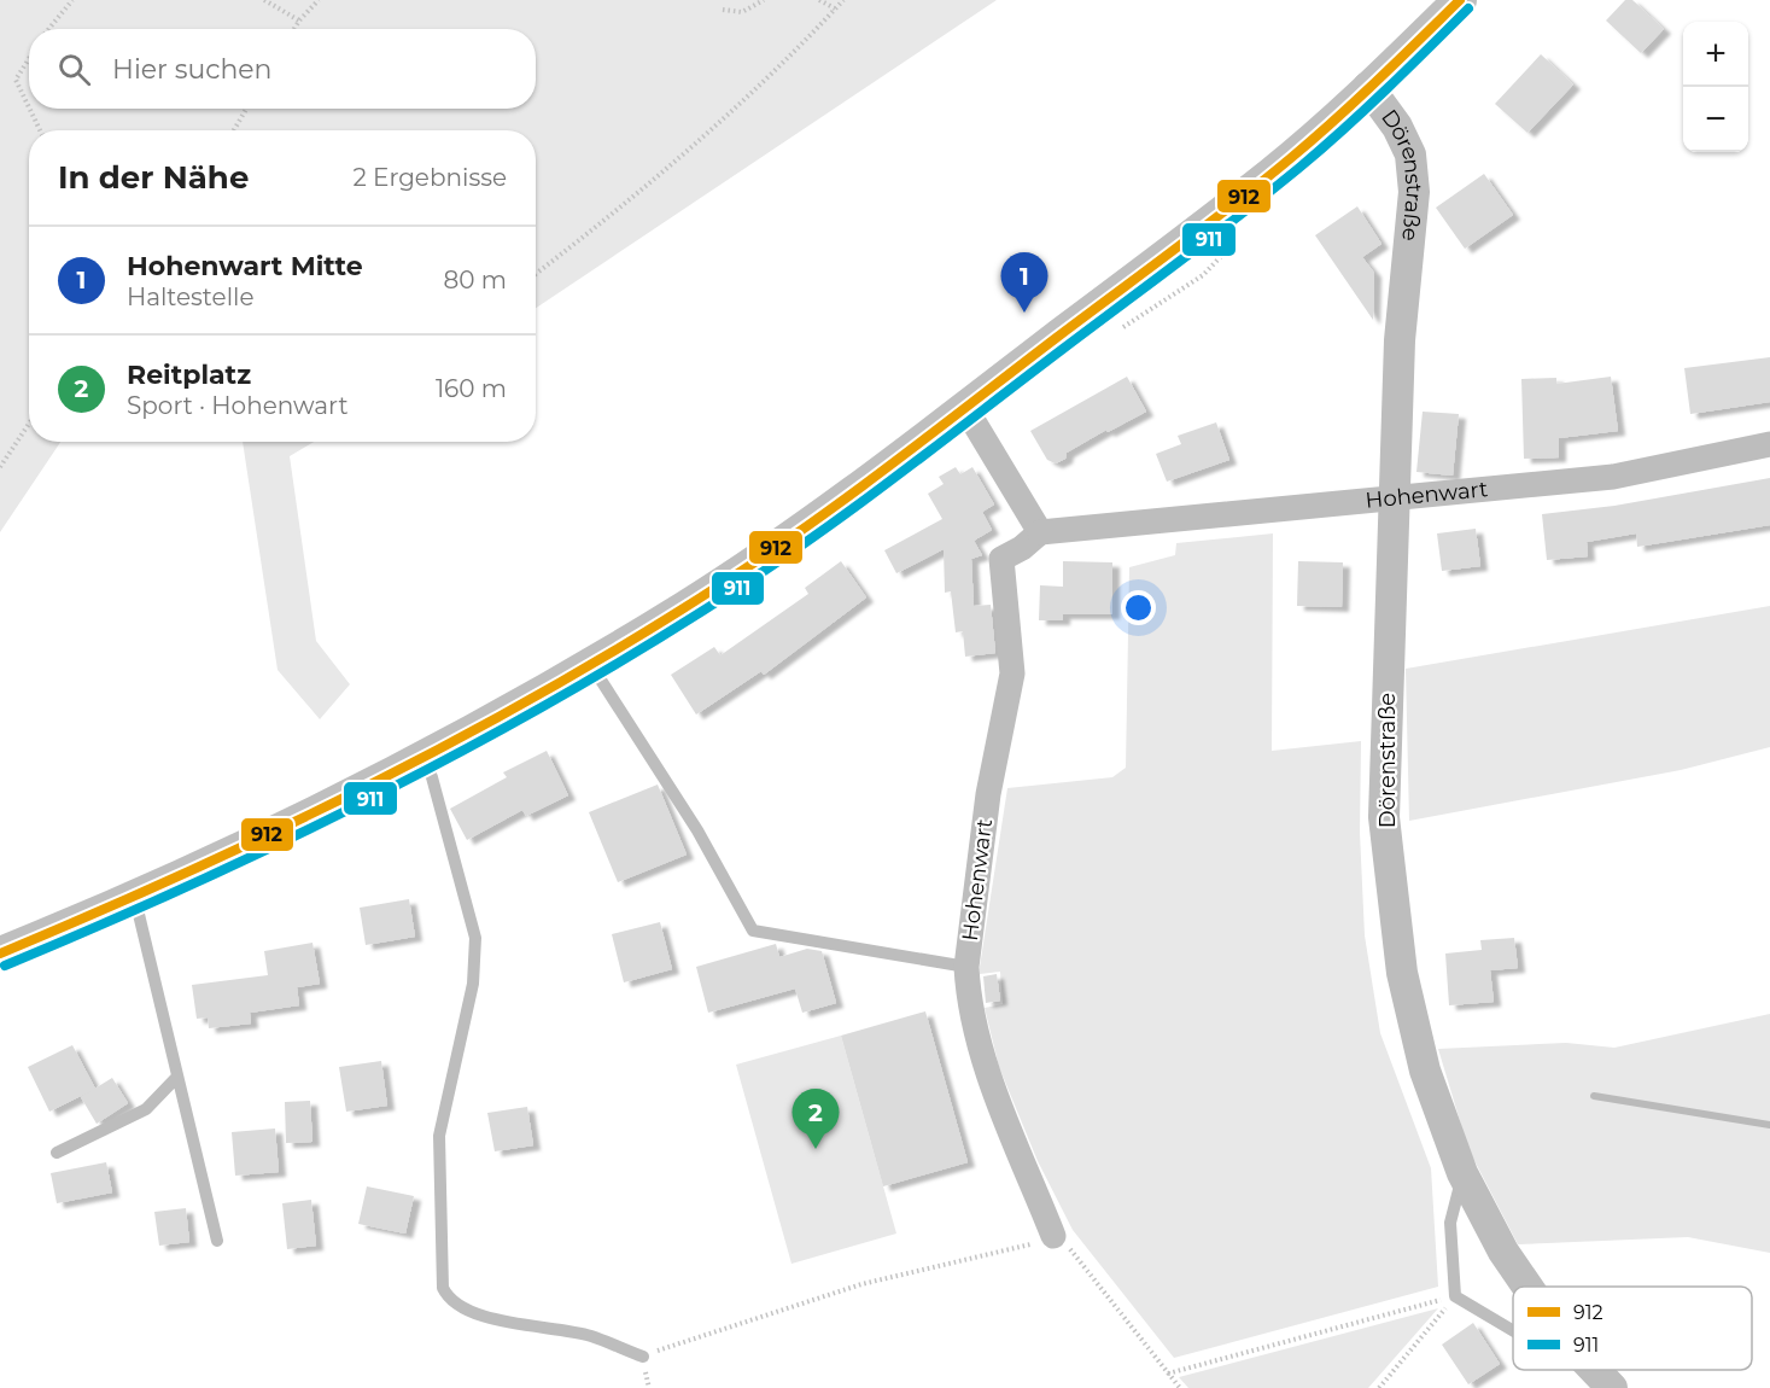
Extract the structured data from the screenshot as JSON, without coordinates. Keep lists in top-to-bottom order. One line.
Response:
{"streets":{"street":["Dörenstraße","Hohenwart"]},"crossings":[["Dörenstraße","Hohenwart"]],"lines":["transit line 912","transit line 911"],"legend":["912","911"],"page":{"map_buttons":["+","−"],"search":"Hier suchen","heading":["In der Nähe","2 Ergebnisse"],"list":[{"mark":"1","name":"Hohenwart Mitte","note":"Haltestelle","value":"80 m"},{"mark":"2","name":"Reitplatz","note":"Sport · Hohenwart","value":"160 m"}],"pins":["1","2"]}}
